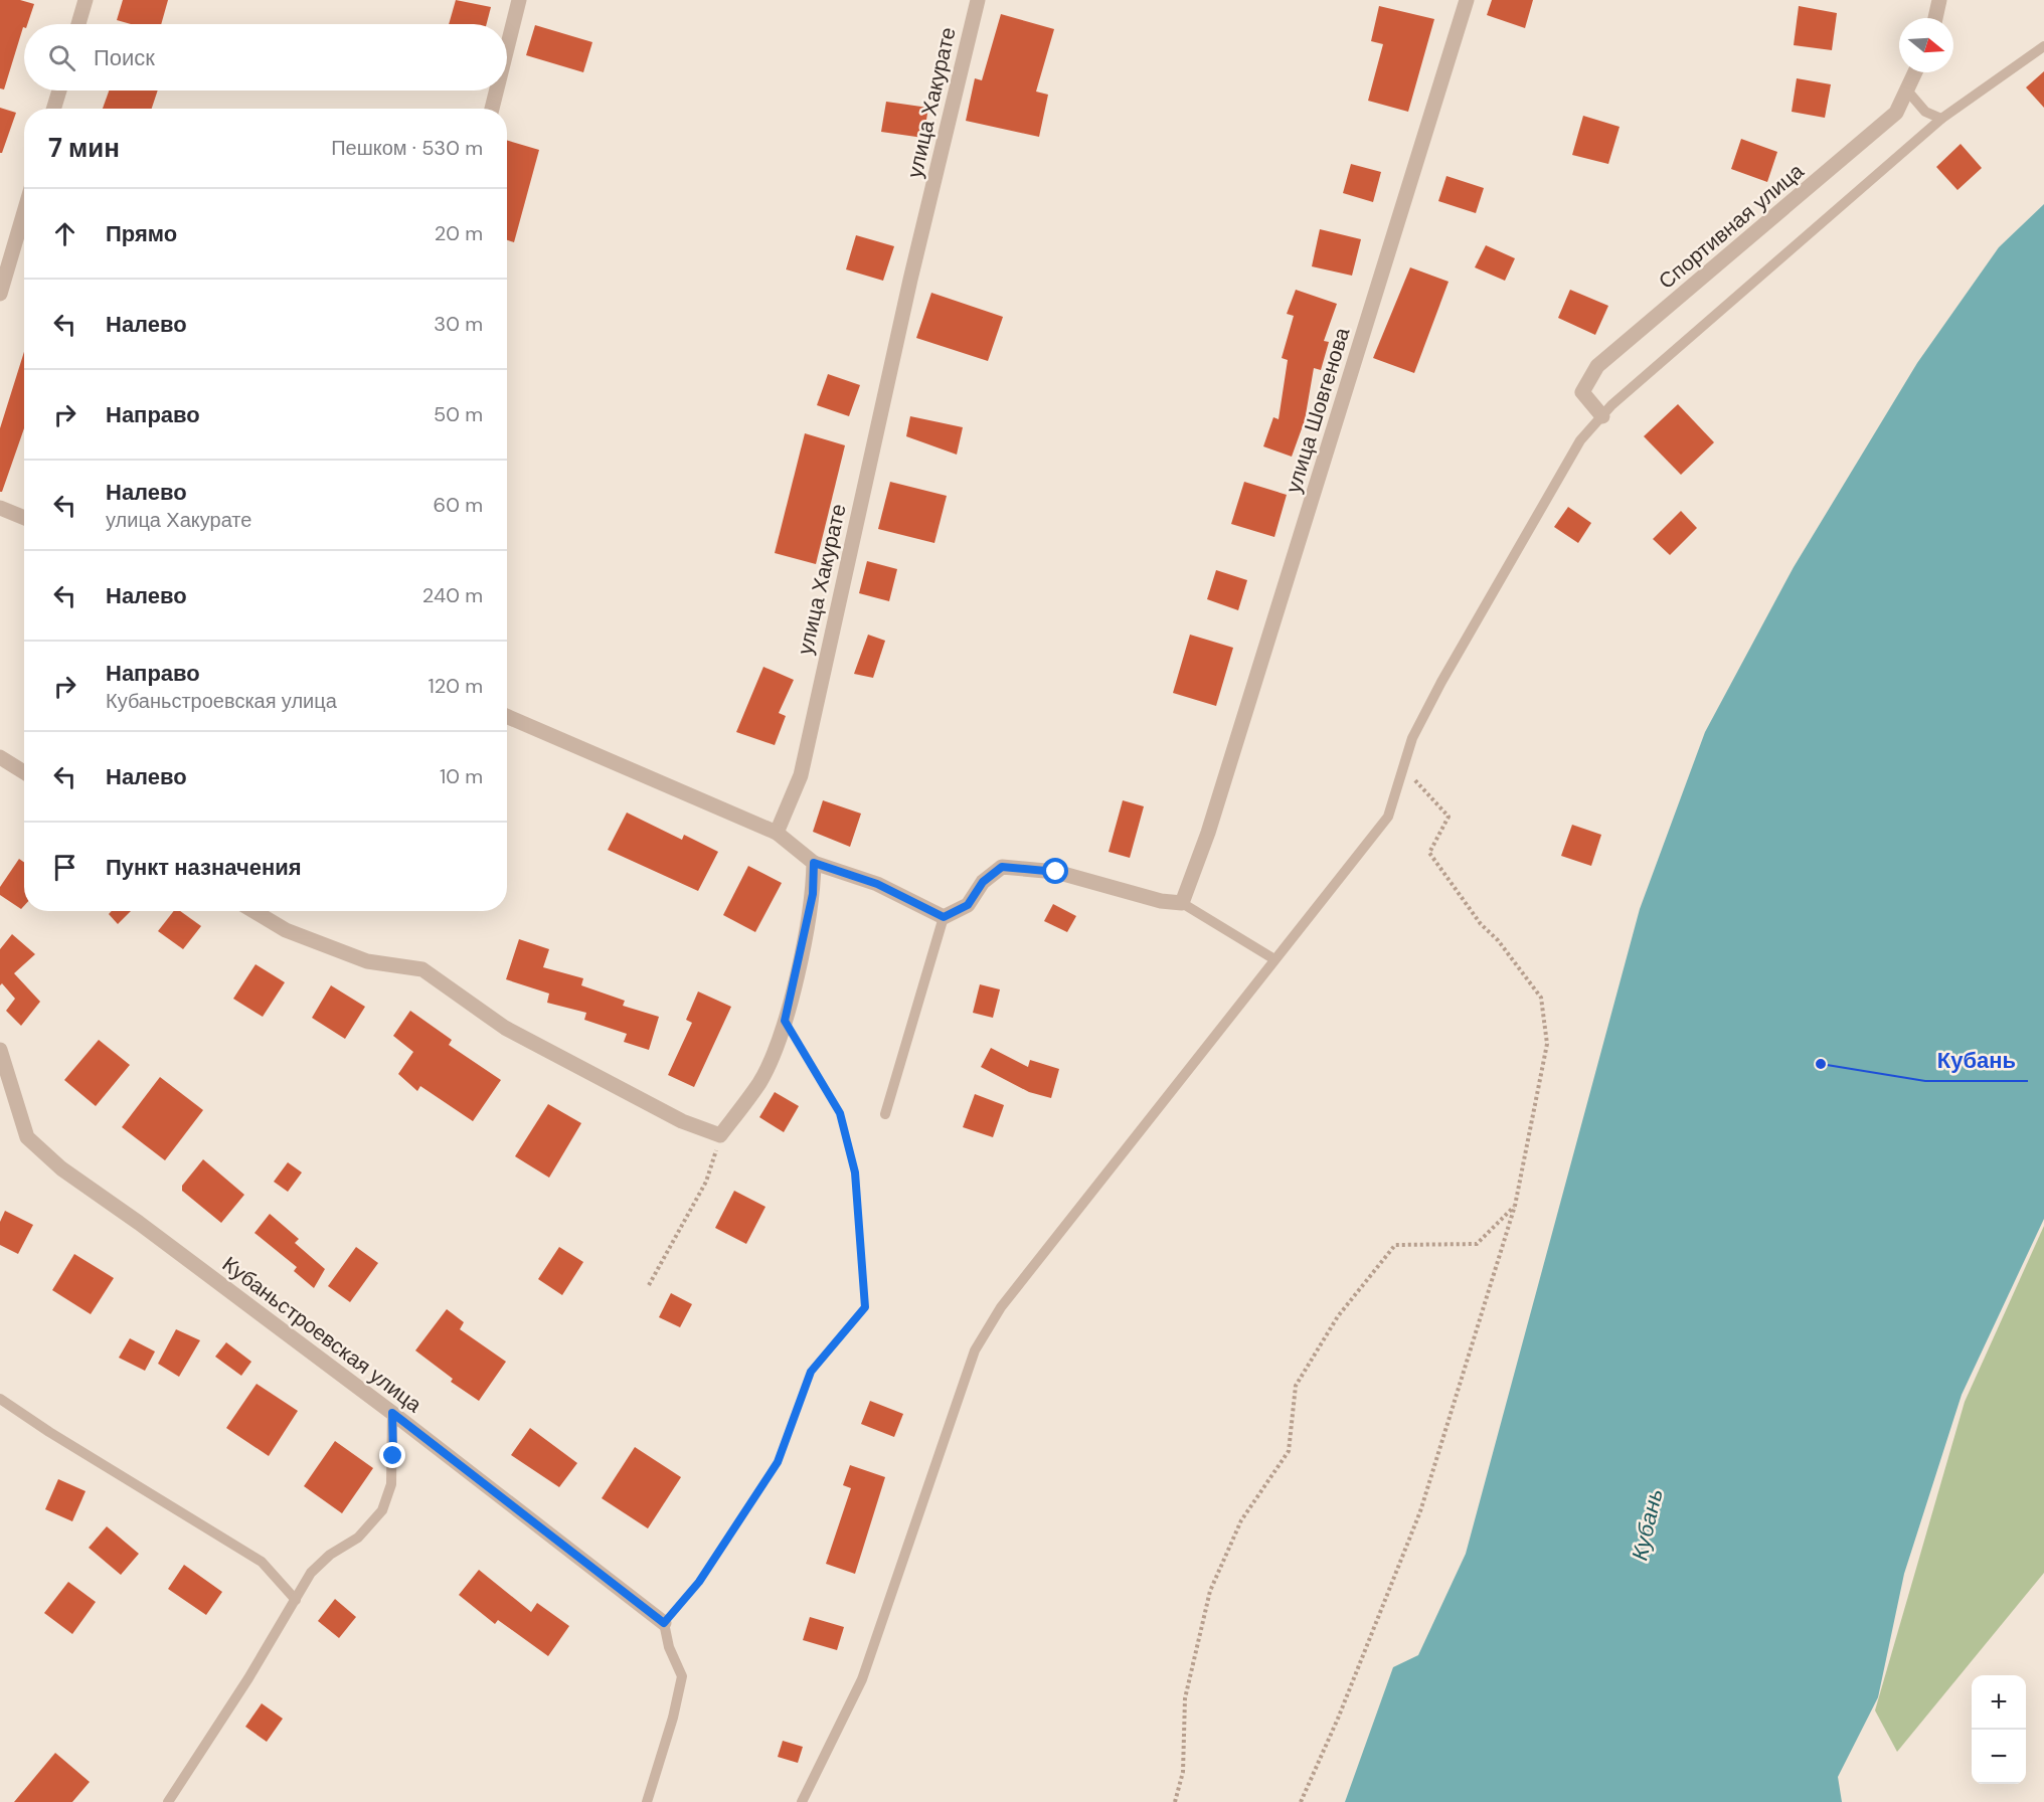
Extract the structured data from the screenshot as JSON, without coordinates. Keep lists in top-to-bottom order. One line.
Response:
{"streets":{"street":["улица Хакурате","Спортивная улица","улица Шовгенова","Кубаньстроевская улица"]},"water":["Кубань"],"places":["Кубань"],"north":"right","page":{"search":"Поиск","heading":["7 мин","Пешком · 530 m"],"list":[["Прямо","20 m"],["Налево","30 m"],["Направо","50 m"],["Налево","улица Хакурате","60 m"],["Налево","240 m"],["Направо","Кубаньстроевская улица","120 m"],["Налево","10 m"],"Пункт назначения"],"map_buttons":["+","−"]}}
